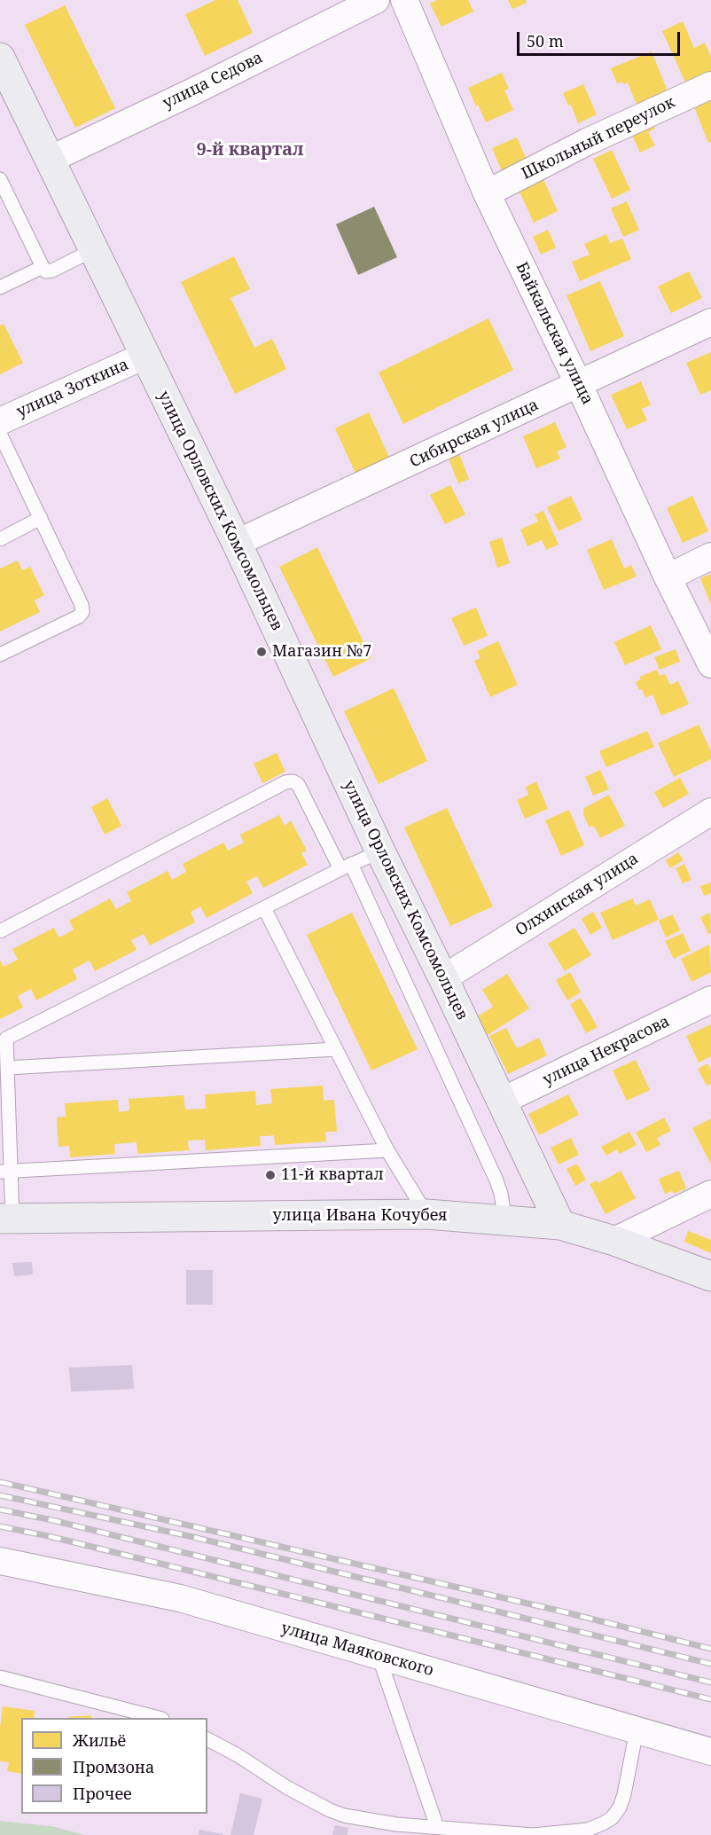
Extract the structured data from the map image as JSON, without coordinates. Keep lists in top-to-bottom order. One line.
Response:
{"streets":{"street":["улица Седова","Школьный переулок","Байкальская улица","улица Зоткина","Сибирская улица","улица Орловских Комсомольцев","Олхинская улица","улица Некрасова","улица Ивана Кочубея","улица Маяковского"]},"crossings":[["улица Седова","улица Орловских Комсомольцев"],["Школьный переулок","Байкальская улица"],["Байкальская улица","Сибирская улица"],["улица Зоткина","улица Орловских Комсомольцев"],["Сибирская улица","улица Орловских Комсомольцев"],["улица Орловских Комсомольцев","Олхинская улица"],["улица Орловских Комсомольцев","улица Некрасова"],["улица Орловских Комсомольцев","улица Ивана Кочубея"]],"districts":["9-й квартал"],"places":["Магазин №7","11-й квартал"],"legend":["Жильё","Промзона","Прочее"],"scale_bar":"50 m"}
